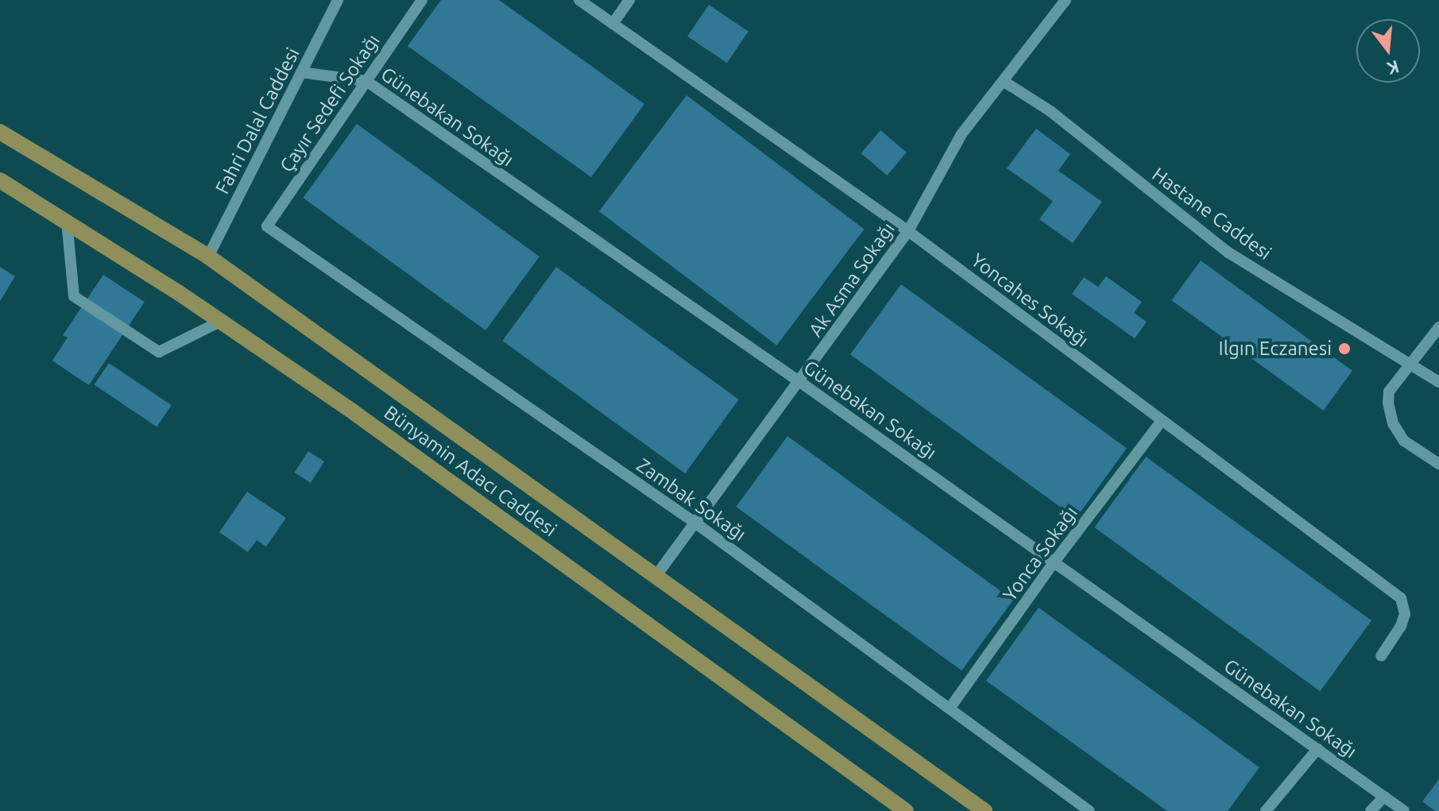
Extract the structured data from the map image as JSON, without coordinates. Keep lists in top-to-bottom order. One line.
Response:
{"streets":{"main road":["Bünyamin Adacı Caddesi"],"street":["Çayır Sedefi Sokağı","Günebakan Sokağı","Fahri Dalal Caddesi","Hastane Caddesi","Ak Asma Sokağı","Yoncahes Sokağı","Zambak Sokağı","Yonca Sokağı"]},"crossings":[["Çayır Sedefi Sokağı","Günebakan Sokağı"],["Çayır Sedefi Sokağı","Zambak Sokağı"],["Günebakan Sokağı","Fahri Dalal Caddesi"],["Günebakan Sokağı","Ak Asma Sokağı"],["Günebakan Sokağı","Yonca Sokağı"],["Hastane Caddesi","Ak Asma Sokağı"],["Ak Asma Sokağı","Yoncahes Sokağı"],["Ak Asma Sokağı","Zambak Sokağı"],["Yoncahes Sokağı","Yonca Sokağı"],["Zambak Sokağı","Yonca Sokağı"]],"places":["Ilgın Eczanesi"],"north":"bottom"}
